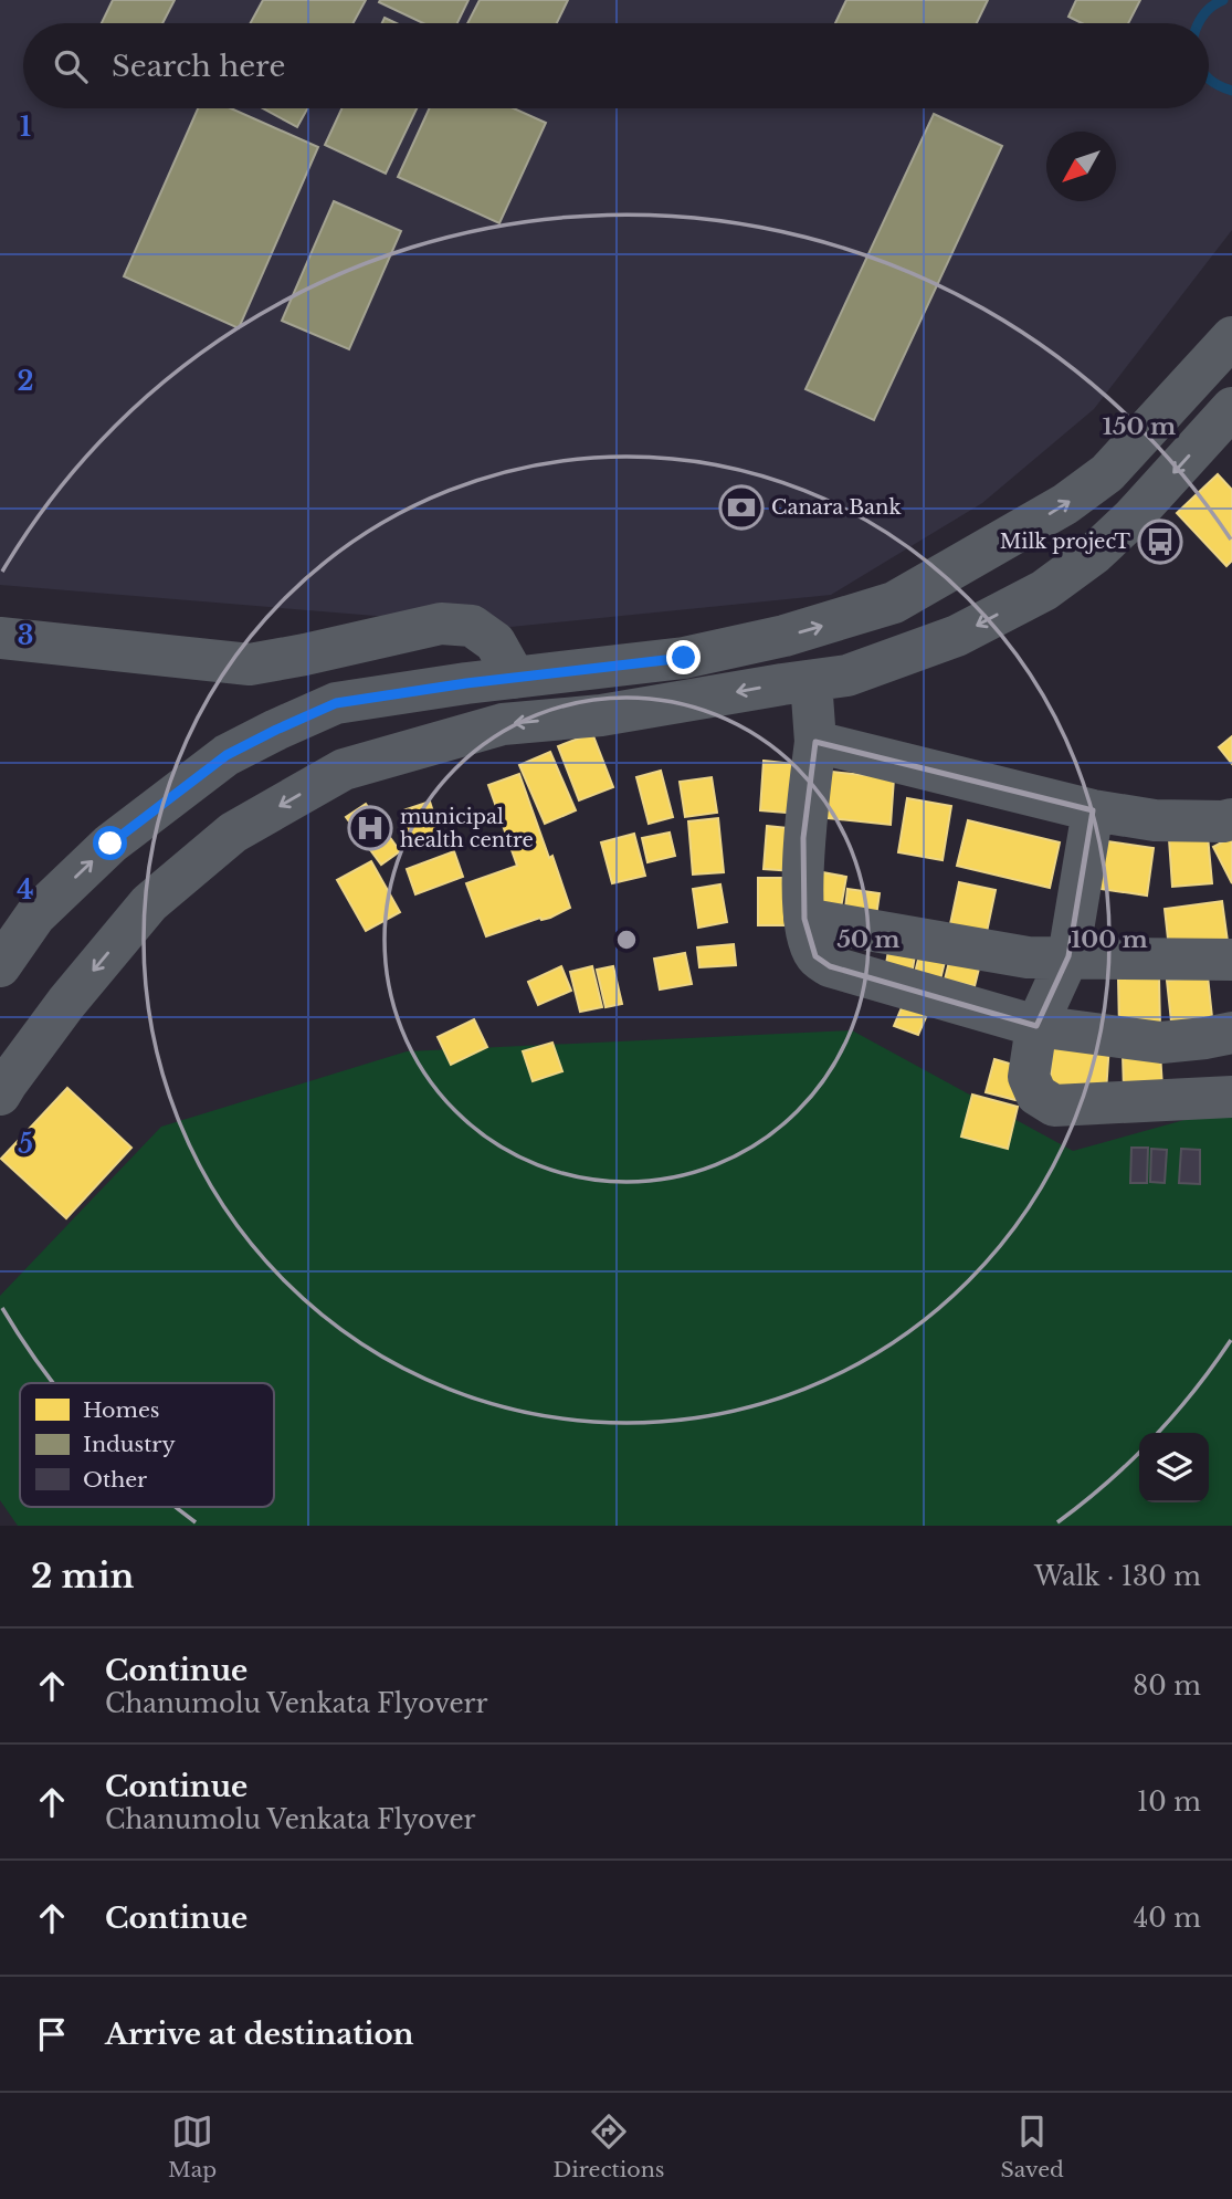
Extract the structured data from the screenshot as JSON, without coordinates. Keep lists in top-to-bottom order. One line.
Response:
{"places":{"bank":["Canara Bank"],"bus stop":["Milk projecT"],"hospital":["municipal health centre"]},"legend":["Homes","Industry","Other"],"north":"bottom left","page":{"search":"Search here","heading":["2 min","Walk · 130 m"],"list":[["Continue","Chanumolu Venkata Flyoverr","80 m"],["Continue","Chanumolu Venkata Flyover","10 m"],["Continue","40 m"],"Arrive at destination"],"nav":["Map","Directions","Saved"]},"grid":{"rows":["1","2","3","4","5"]},"rings":["150 m","50 m","100 m"]}
